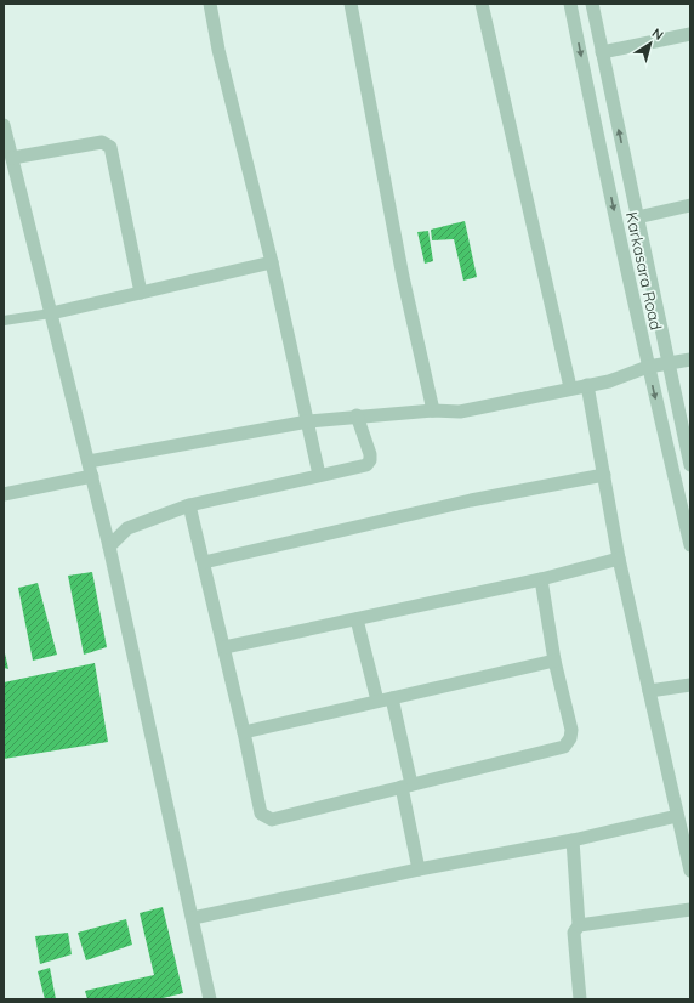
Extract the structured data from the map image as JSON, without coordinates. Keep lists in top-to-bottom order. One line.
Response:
{"streets":{"street":["Karkasara Road"]},"north":"top right"}
